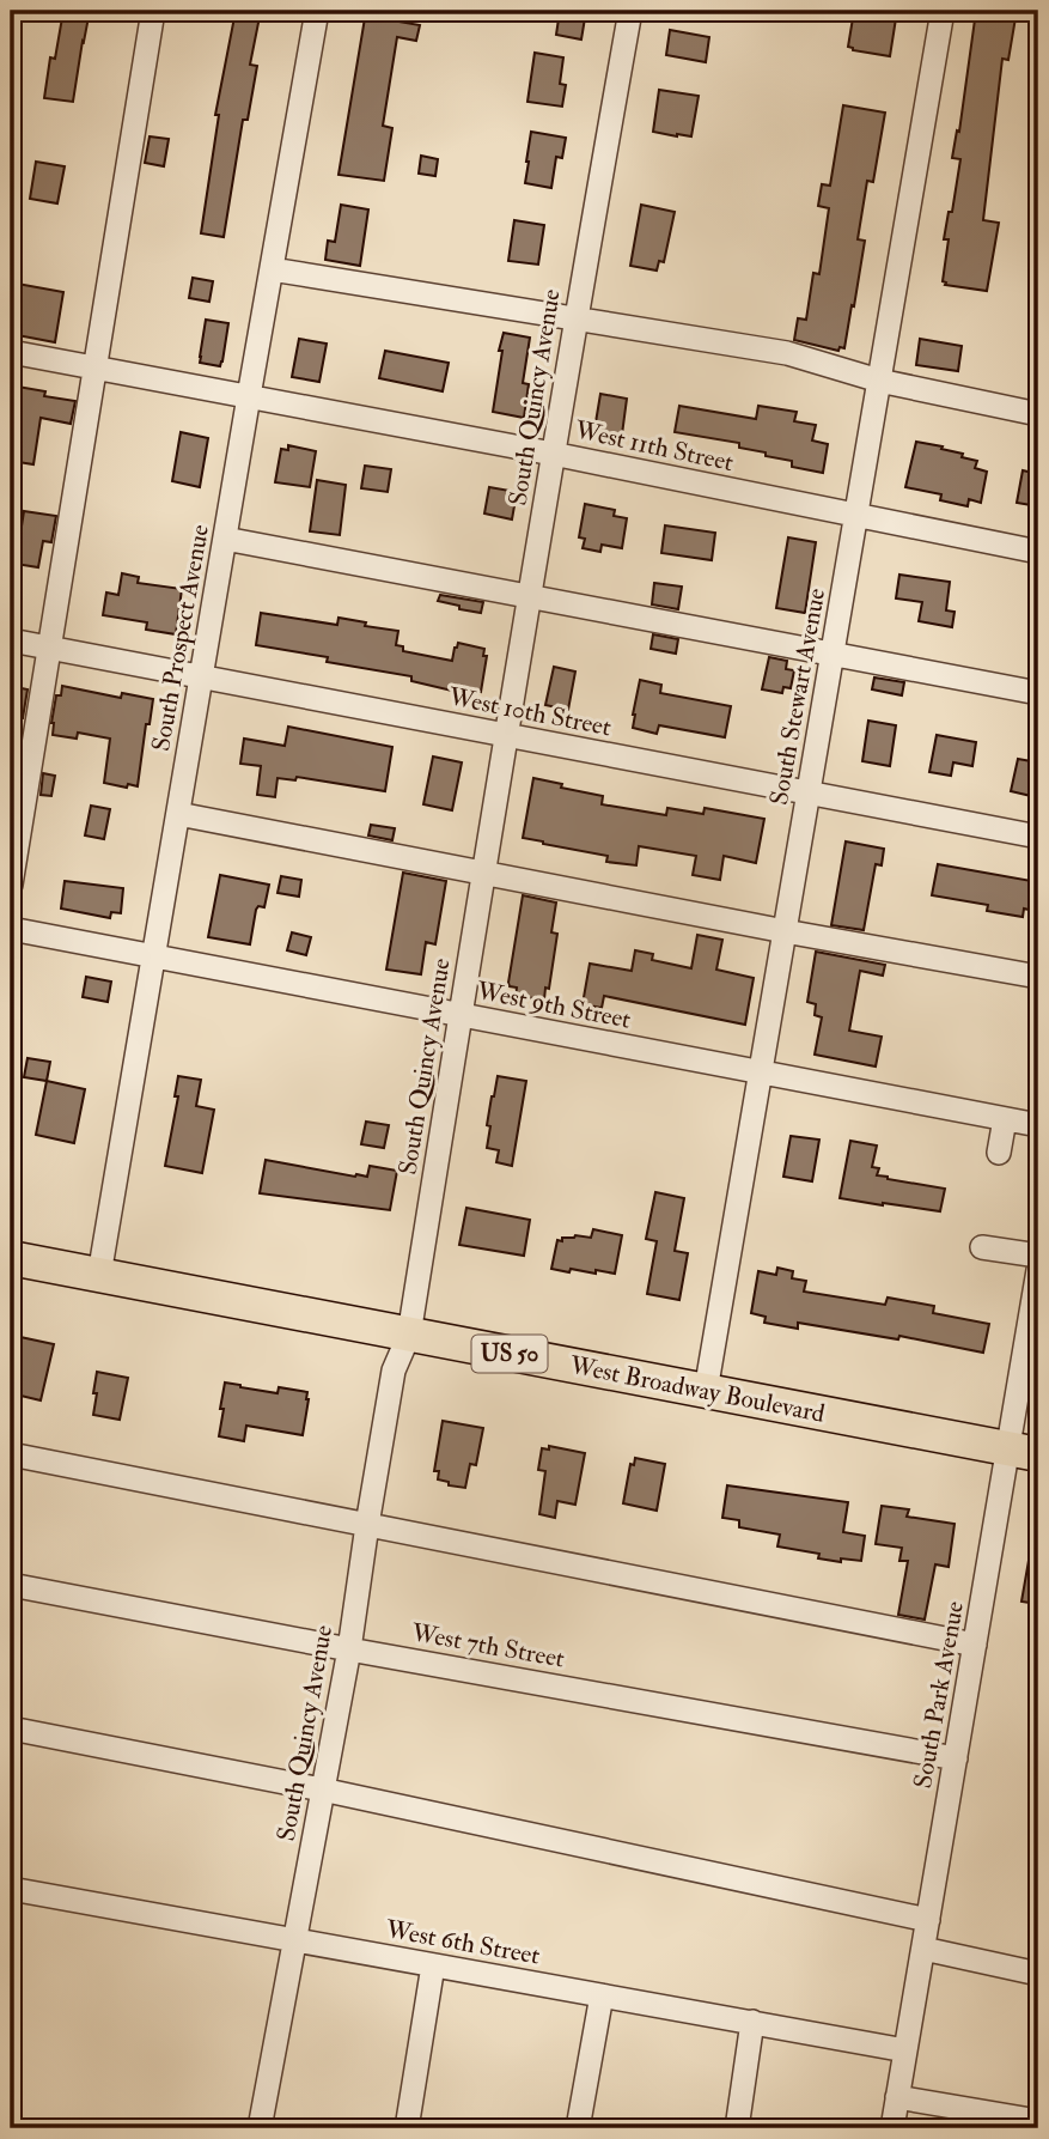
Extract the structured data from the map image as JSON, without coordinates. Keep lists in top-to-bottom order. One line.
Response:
{"streets":{"highway":["US 50","West Broadway Boulevard"],"street":["South Quincy Avenue","West 11th Street","South Prospect Avenue","South Stewart Avenue","West 10th Street","West 9th Street","West 7th Street","South Park Avenue","West 6th Street"]},"crossings":[["South Quincy Avenue","West 11th Street"],["South Quincy Avenue","West 10th Street"],["South Quincy Avenue","West 9th Street"],["South Quincy Avenue","West Broadway Boulevard"],["South Quincy Avenue","West 7th Street"],["South Quincy Avenue","West 6th Street"],["West 11th Street","South Prospect Avenue"],["West 11th Street","South Stewart Avenue"],["South Prospect Avenue","West 10th Street"],["South Prospect Avenue","West 9th Street"],["South Prospect Avenue","West Broadway Boulevard"],["South Stewart Avenue","West 10th Street"],["South Stewart Avenue","West 9th Street"],["South Stewart Avenue","West Broadway Boulevard"],["West Broadway Boulevard","South Park Avenue"],["West 7th Street","South Park Avenue"],["South Park Avenue","West 6th Street"]]}
